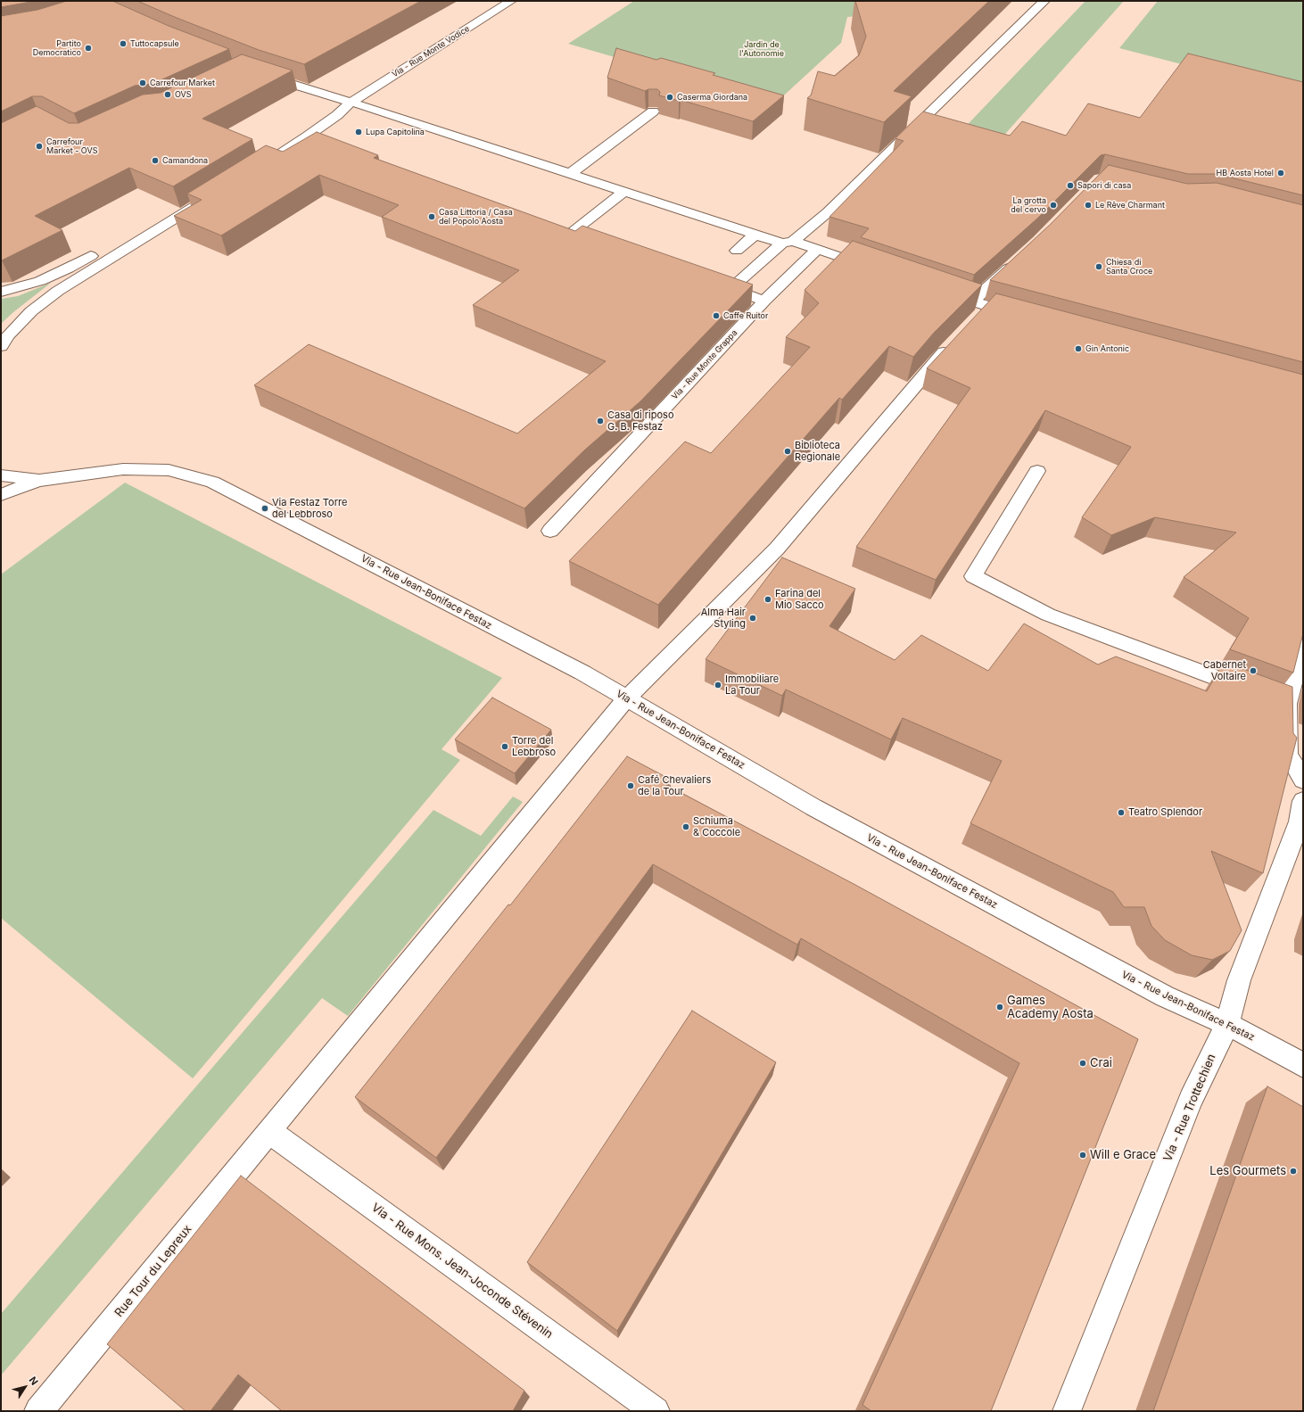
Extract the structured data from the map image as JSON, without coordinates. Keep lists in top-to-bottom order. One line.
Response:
{"streets":{"street":["Via - Rue Monte Vodice","Via - Rue Monte Grappa","Via - Rue Jean-Boniface Festaz","Via - Rue Trottechien","Rue Tour du Lepreux","Via - Rue Mons. Jean-Joconde Stévenin"]},"crossings":[["Via - Rue Jean-Boniface Festaz","Via - Rue Trottechien"],["Via - Rue Jean-Boniface Festaz","Rue Tour du Lepreux"],["Rue Tour du Lepreux","Via - Rue Mons. Jean-Joconde Stévenin"]],"parks":["Jardin de l'Autonomie"],"places":["Tuttocapsule","Partito Democratico","Carrefour Market","OVS","Caserma Giordana","Lupa Capitolina","Carrefour Market - OVS","Camandona","HB Aosta Hotel","Sapori di casa","La grotta del cervo","Le Rêve Charmant","Casa Littoria / Casa del Popolo Aosta","Chiesa di Santa Croce","Caffe Ruitor","Gin Antonic","Casa di riposo G. B. Festaz","Biblioteca Regionale","Via Festaz Torre del Lebbroso","Farina del Mio Sacco","Alma Hair Styling","Cabernet Voltaire","Immobiliare La Tour","Torre del Lebbroso","Café Chevaliers de la Tour","Teatro Splendor","Schiuma & Coccole","Games Academy Aosta","Crai","Will e Grace","Les Gourmets"],"north":"top right"}
